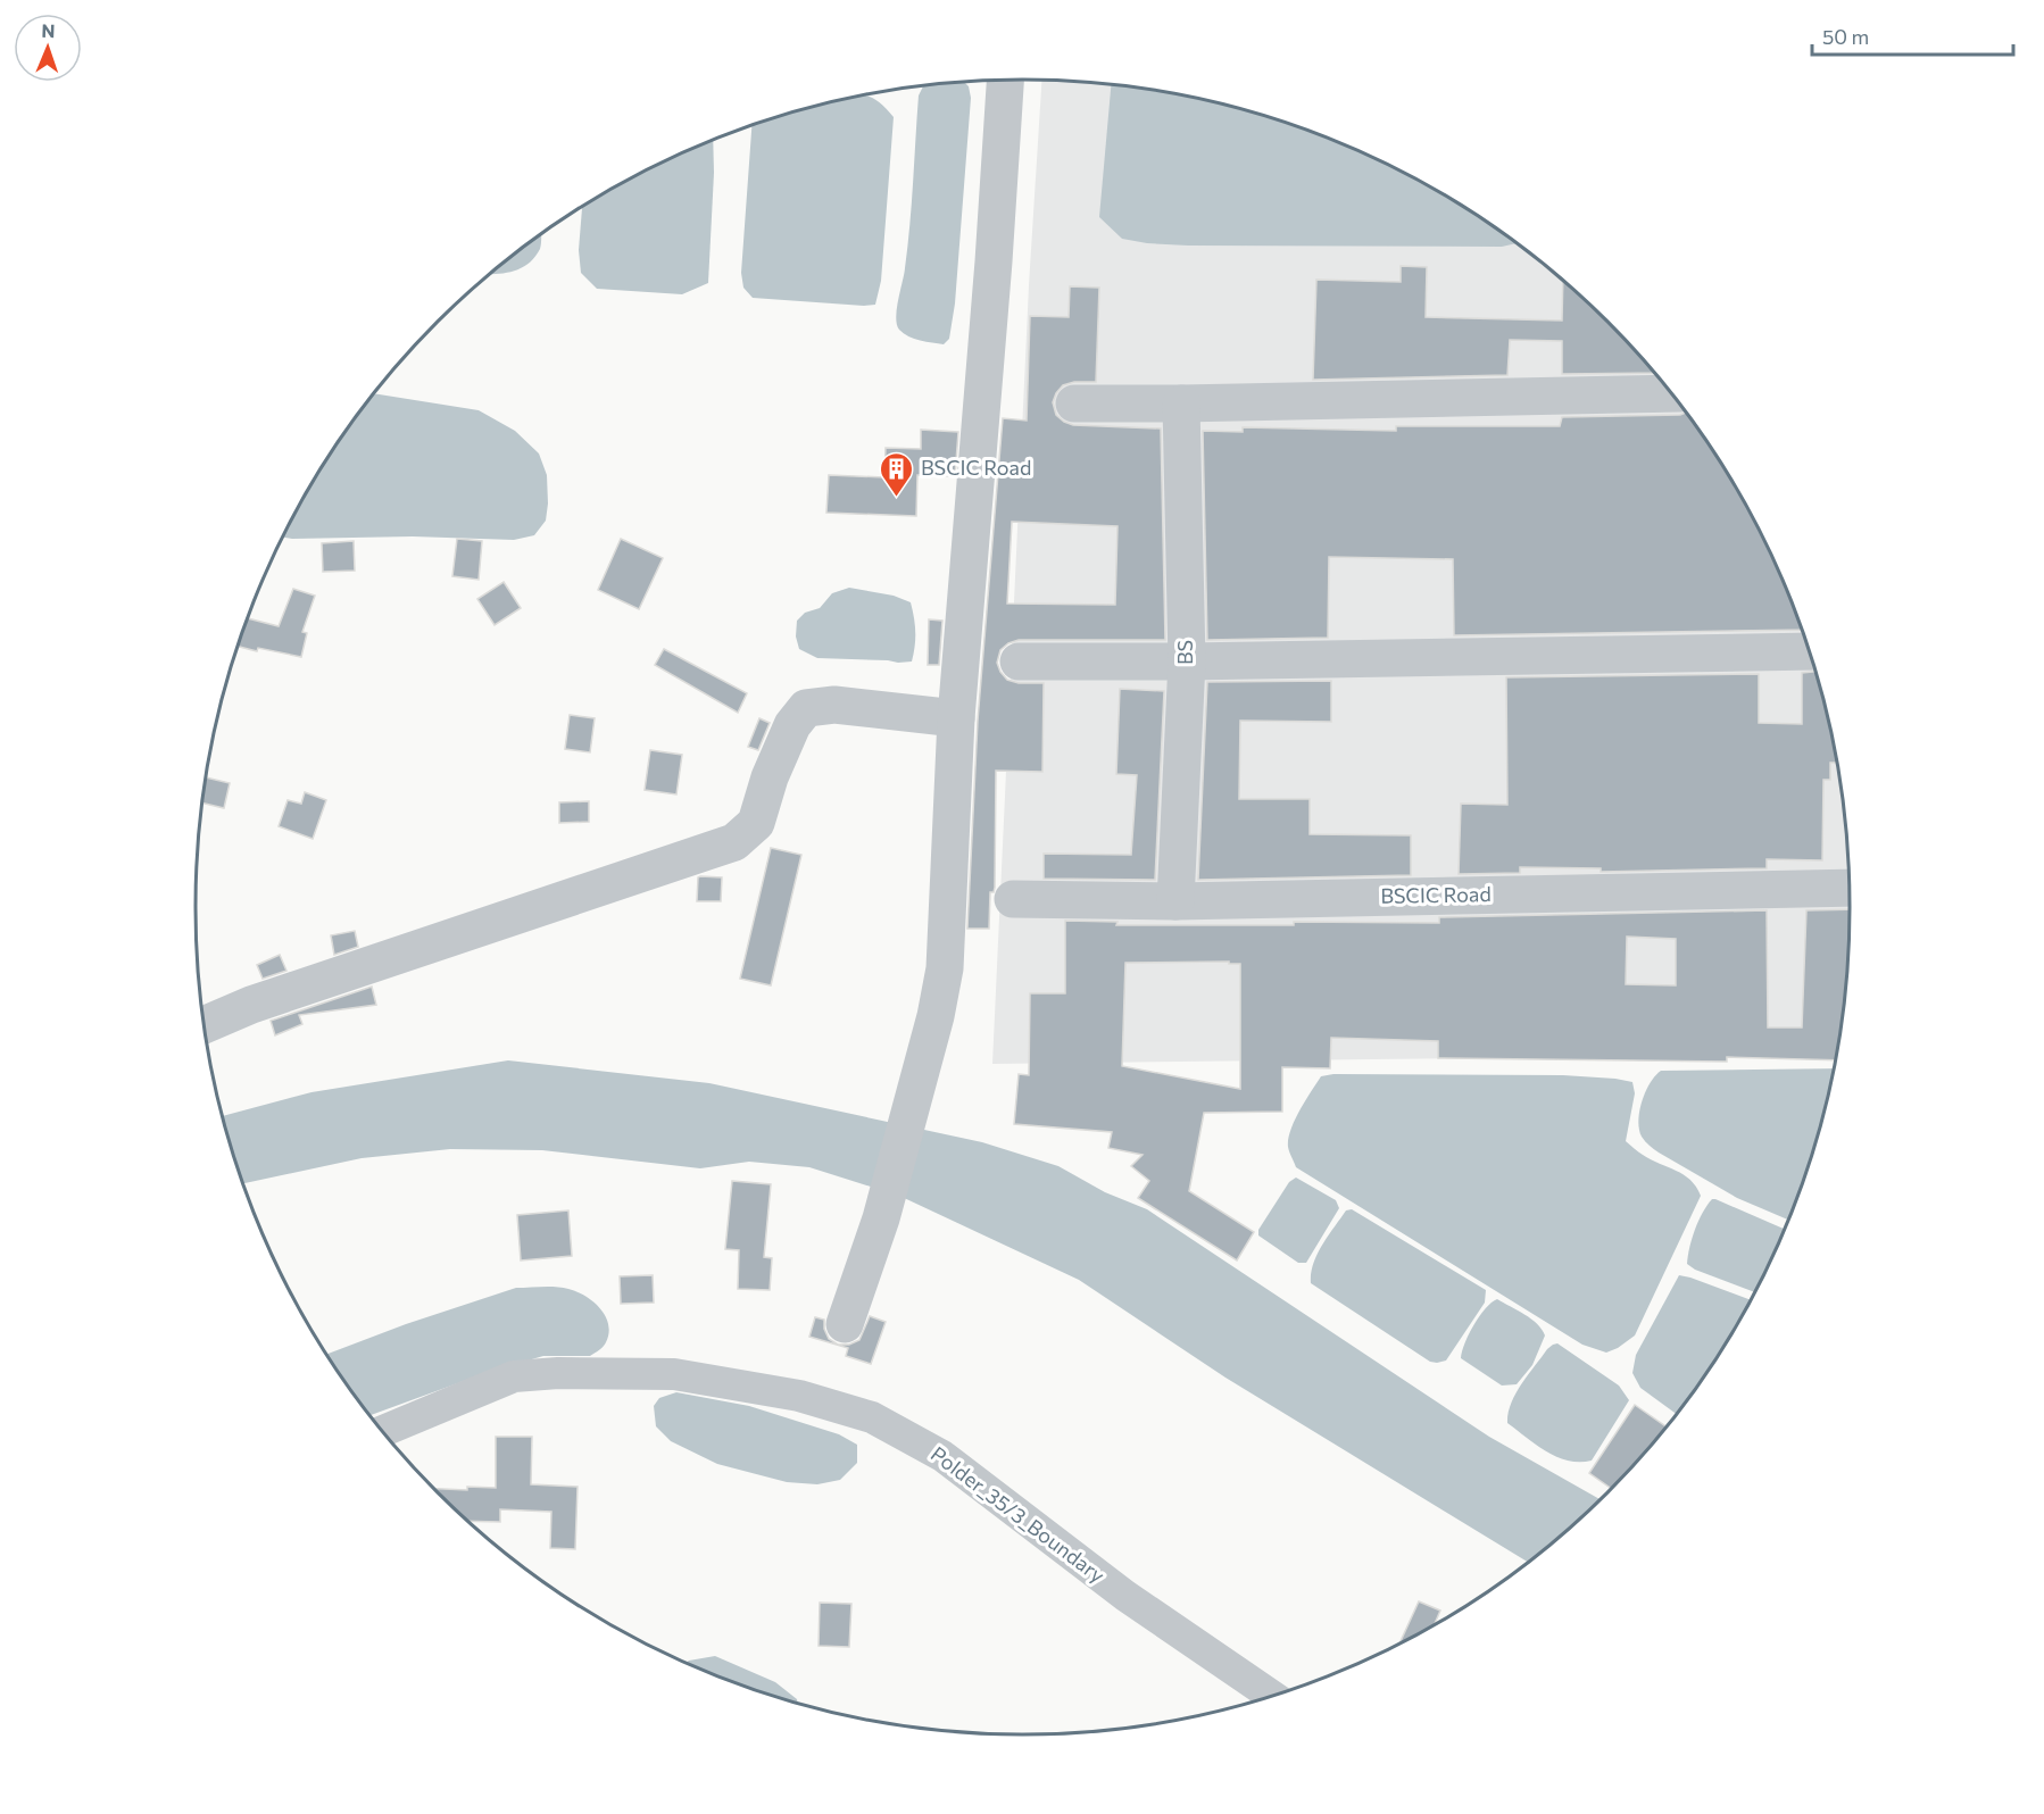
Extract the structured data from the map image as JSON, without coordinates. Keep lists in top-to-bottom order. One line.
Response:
{"streets":{"street":["BS","BSCIC Road","Polder_35/3_Boundary"]},"crossings":[["BS","BSCIC Road"]],"places":{"building":["BSCIC Road"]},"scale_bar":"50 m","north":"top"}
